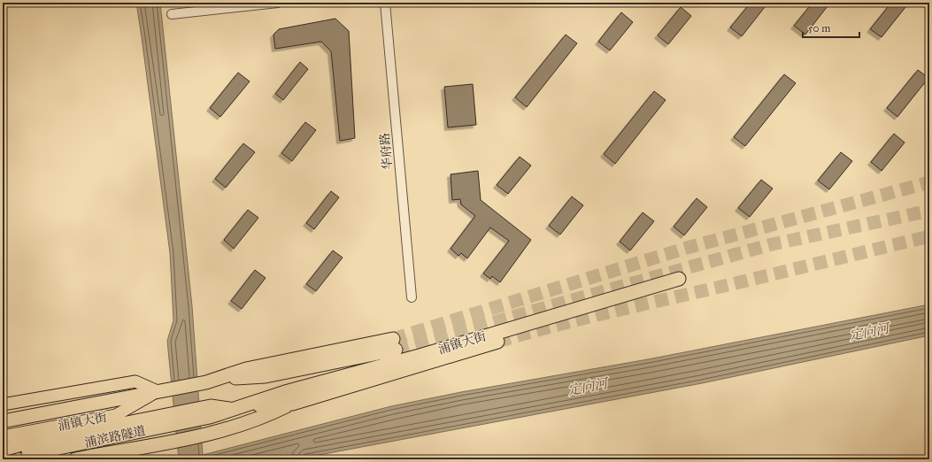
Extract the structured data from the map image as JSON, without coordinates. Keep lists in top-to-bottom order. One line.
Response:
{"streets":{"highway":["浦镇大街","浦滨路隧道"],"street":["华府路"]},"crossings":[["浦镇大街","浦滨路隧道"]],"water":["定向河"],"scale_bar":"50 m"}
